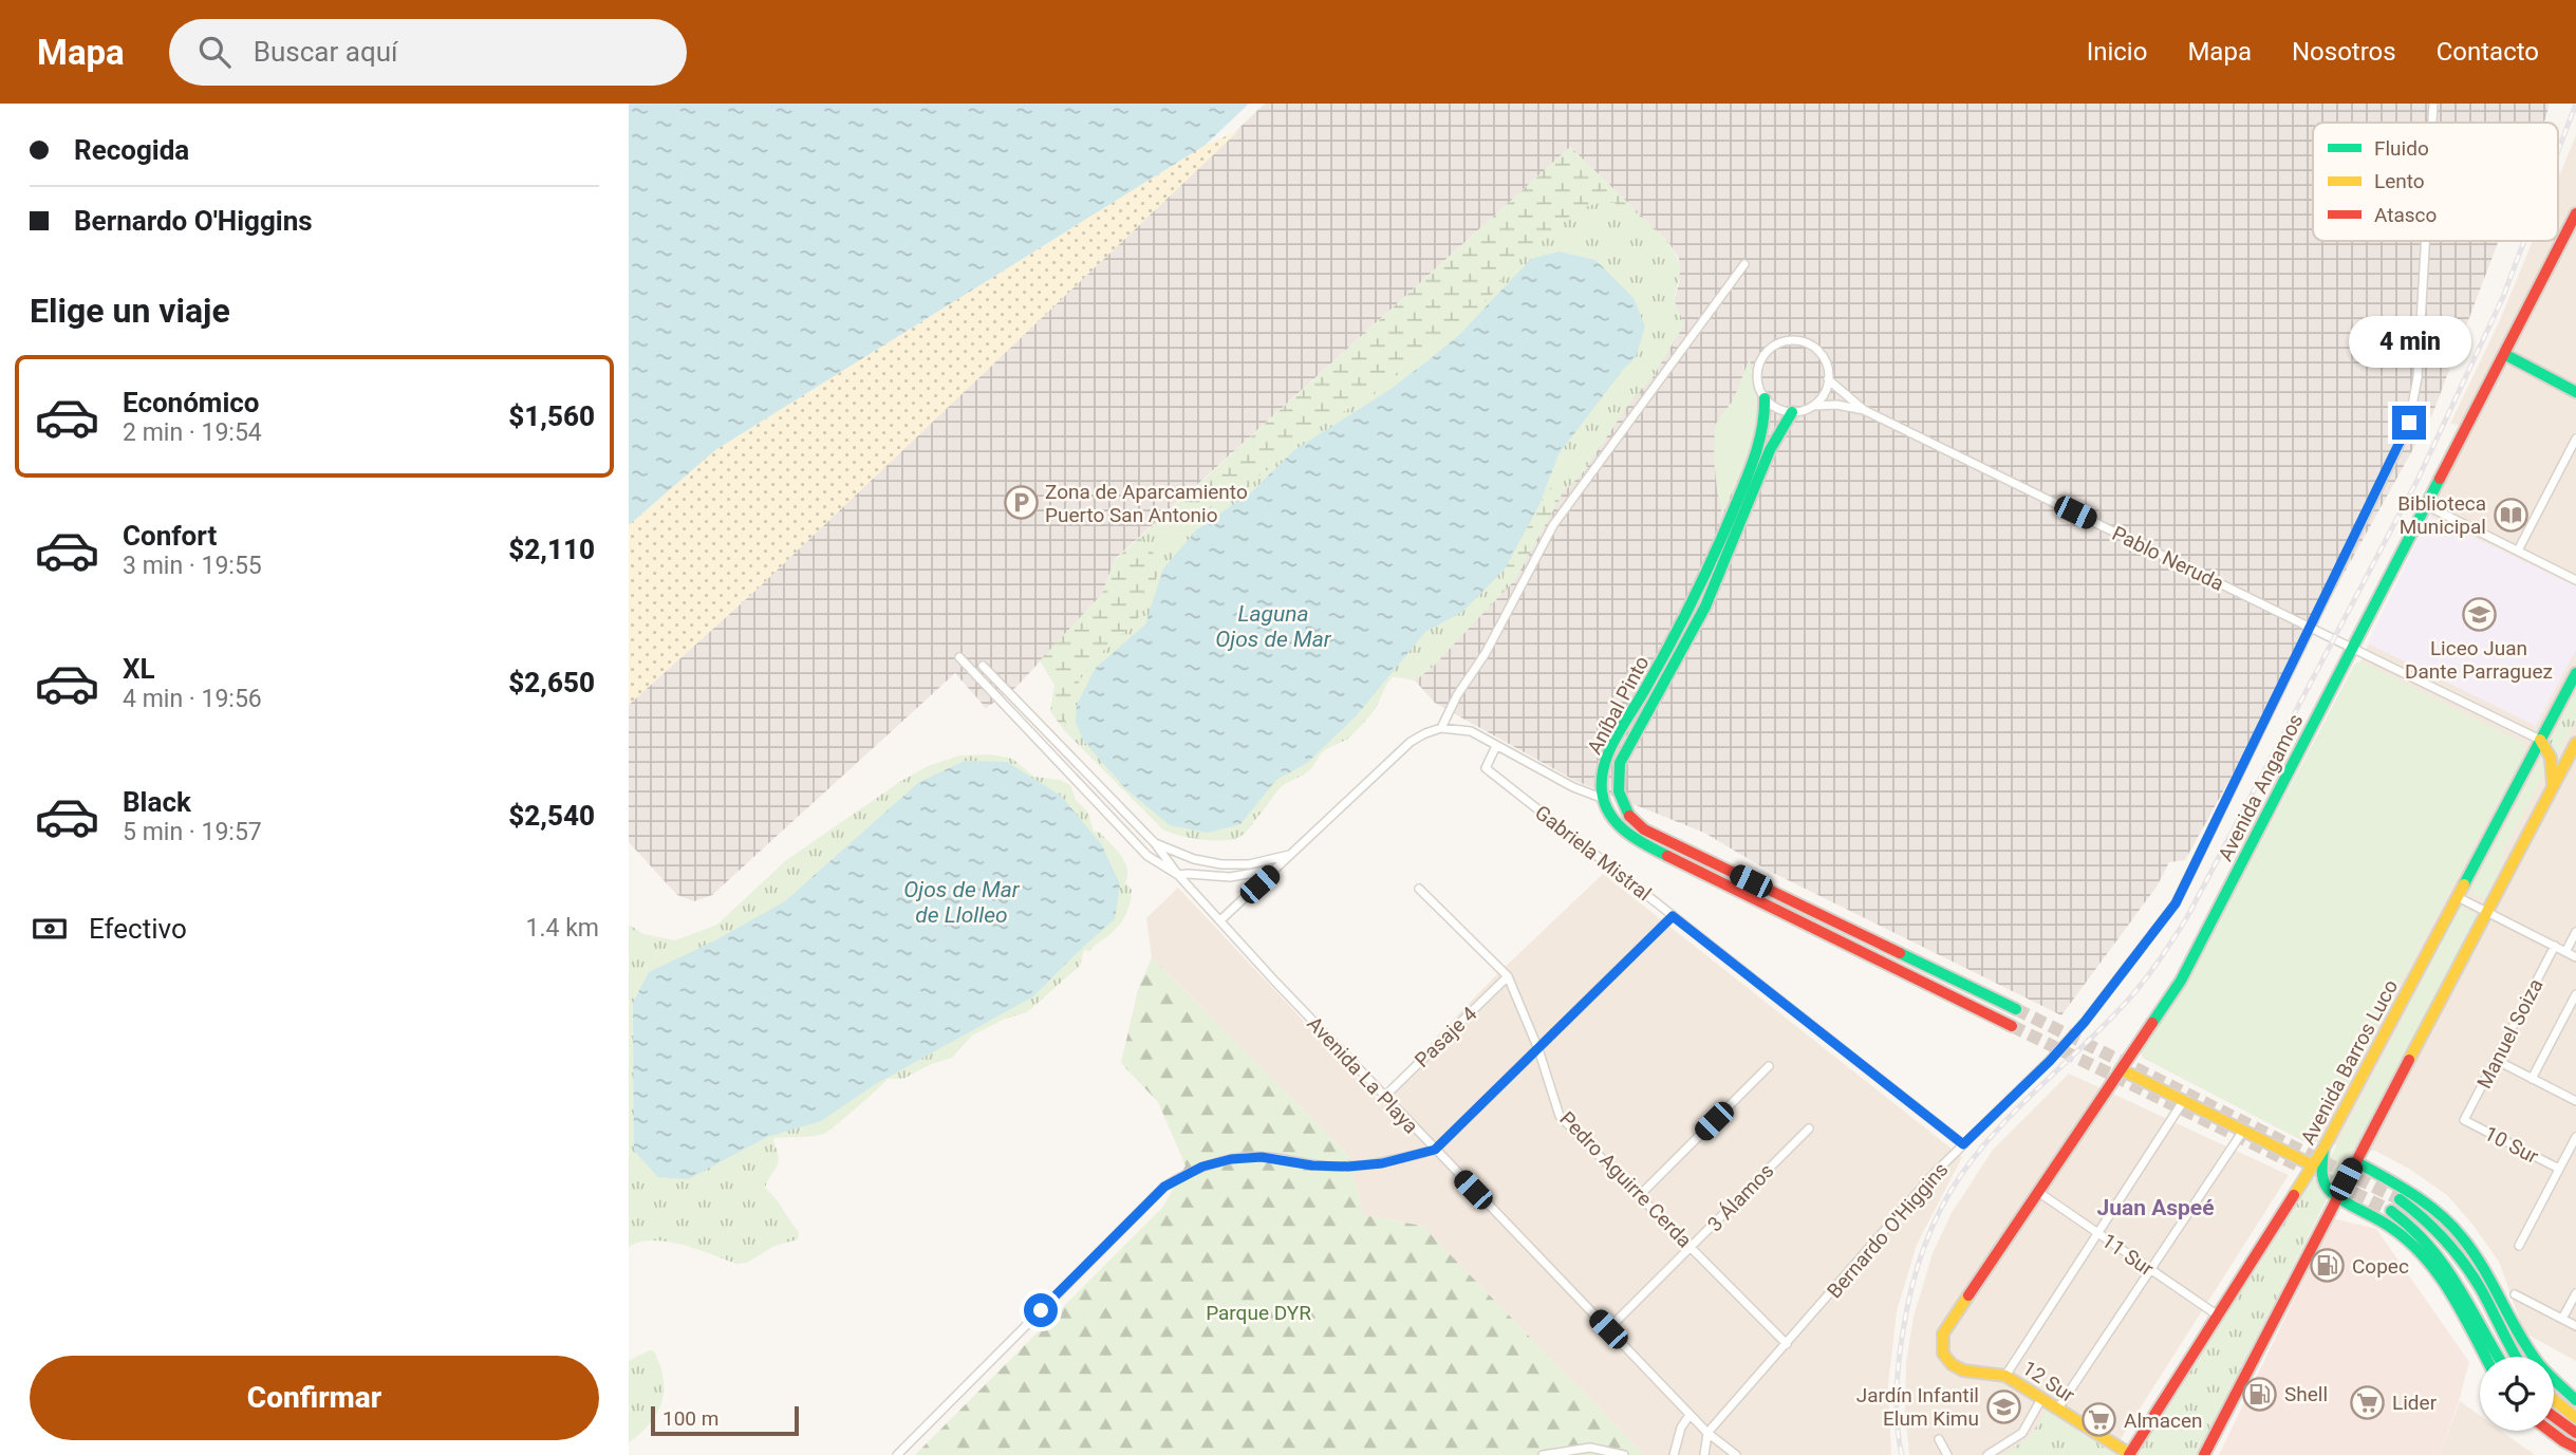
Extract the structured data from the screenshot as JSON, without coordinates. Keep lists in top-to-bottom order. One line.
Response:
{"streets":{"main road":["Aníbal Pinto","Avenida Angamos","Avenida Barros Luco","12 Sur"],"street":["Pablo Neruda","Gabriela Mistral","Manuel Soiza","Pasaje 4","Avenida La Playa","10 Sur","Pedro Aguirre Cerda","3 Álamos","Bernardo O'Higgins","11 Sur"]},"crossings":[["Pablo Neruda","Aníbal Pinto"],["Pablo Neruda","Avenida Angamos"],["Pablo Neruda","Avenida Barros Luco"],["Pablo Neruda","Bernardo O'Higgins"],["Avenida Angamos","11 Sur"],["Avenida Angamos","12 Sur"],["Gabriela Mistral","Bernardo O'Higgins"],["Manuel Soiza","10 Sur"],["Pasaje 4","Avenida La Playa"],["Pasaje 4","Pedro Aguirre Cerda"],["Avenida Barros Luco","11 Sur"],["Avenida Barros Luco","12 Sur"],["Avenida La Playa","3 Álamos"],["Avenida La Playa","Bernardo O'Higgins"],["Pedro Aguirre Cerda","3 Álamos"],["Pedro Aguirre Cerda","Bernardo O'Higgins"]],"districts":["Juan Aspeé"],"water":["Laguna Ojos de Mar","Ojos de Mar de Llolleo"],"parks":["Parque DYR"],"places":{"parking":["Zona de Aparcamiento Puerto San Antonio"],"library":["Biblioteca Municipal"],"school or university":["Liceo Juan Dante Parraguez","Jardín Infantil Elum Kimu"],"fuel station":["Copec","Shell"],"supermarket":["Lider","Almacen"]},"legend":["Fluido","Lento","Atasco"],"scale_bar":"100 m","page":{"header":"Mapa","search":"Buscar aquí","nav":["Inicio","Mapa","Nosotros","Contacto"],"banner":["Recogida","Bernardo O'Higgins"],"heading":"Elige un viaje","bubble":"4 min","list":[{"name":"Económico","note":"2 min · 19:54","value":"$1,560"},{"name":"Confort","note":"3 min · 19:55","value":"$2,110"},{"name":"XL","note":"4 min · 19:56","value":"$2,650"},{"name":"Black","note":"5 min · 19:57","value":"$2,540"}],"pay":["Efectivo","1.4 km"],"buttons":"Confirmar","scale":"100 m"}}
